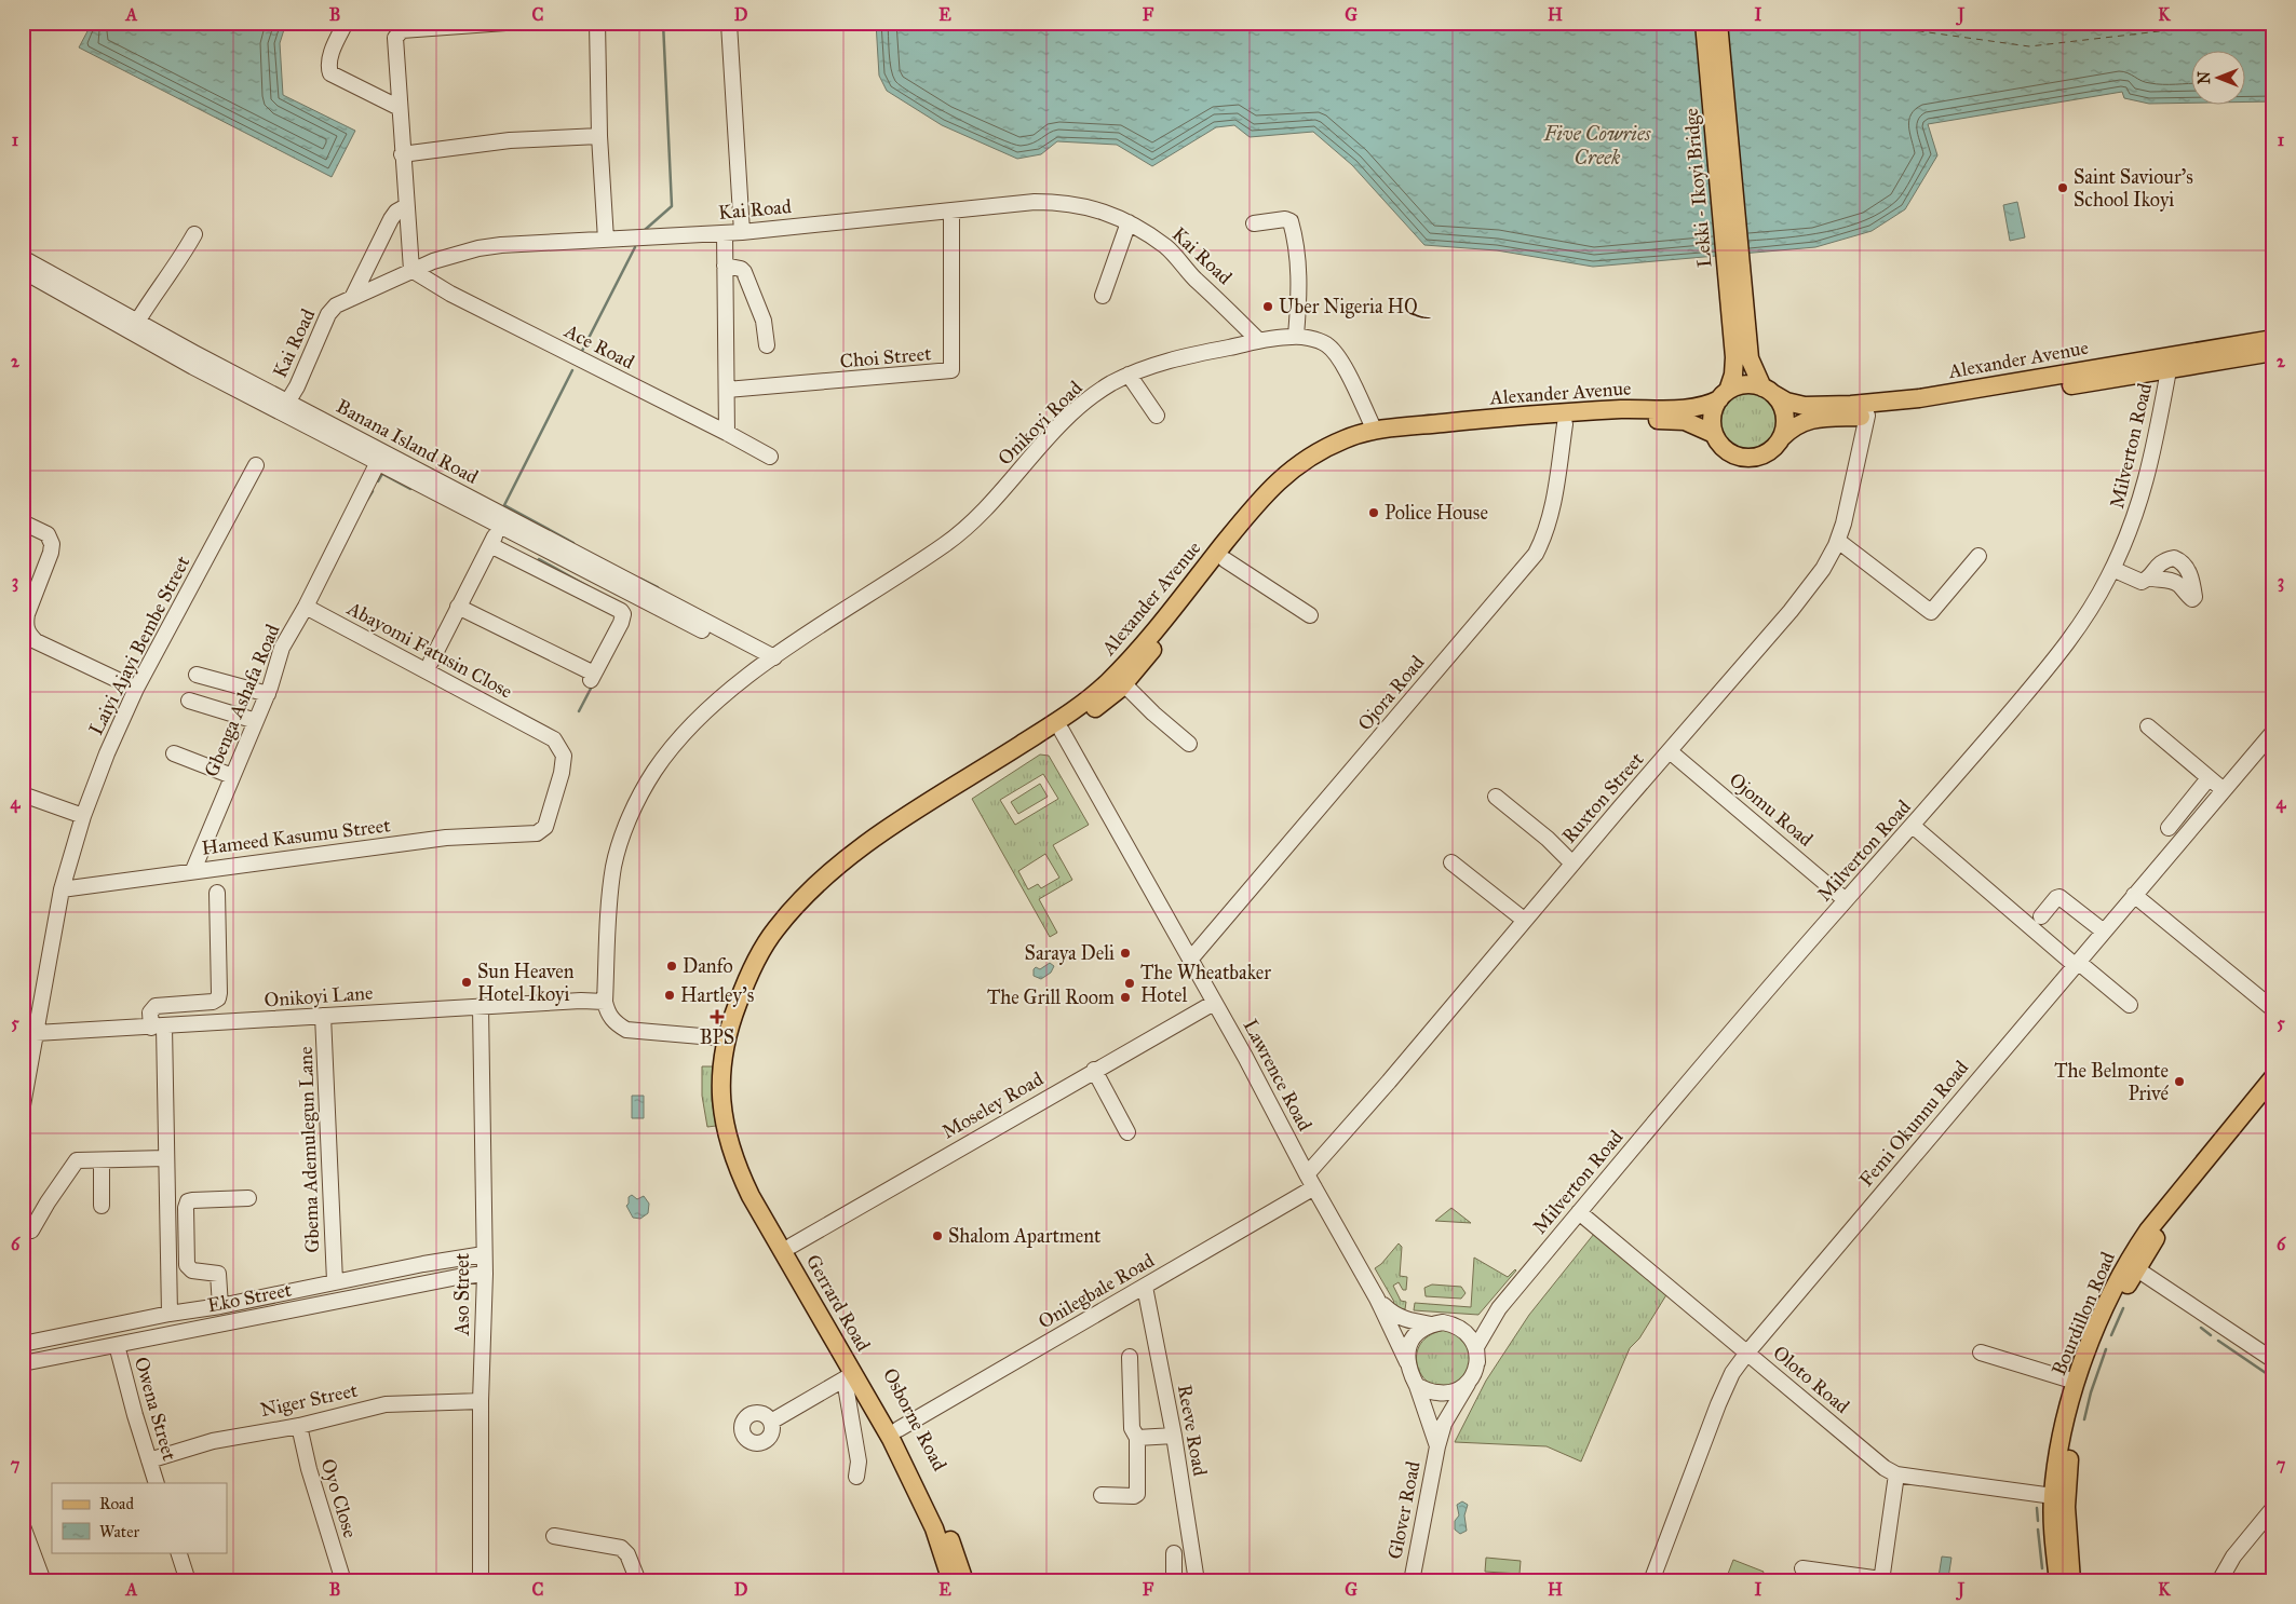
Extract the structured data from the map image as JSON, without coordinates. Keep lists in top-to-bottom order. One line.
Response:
{"streets":{"main road":["Lekki - Ikoyi Bridge","Alexander Avenue","Gerrard Road","Bourdillon Road","Osborne Road"],"street":["Kai Road","Ace Road","Choi Street","Onikoyi Road","Banana Island Road","Milverton Road","Laiyi Ajayi Bembe Street","Abayomi Fatusin Close","Ojora Road","Gbenga Ashafa Road","Ruxton Street","Ojomu Road","Hameed Kasumu Street","Onikoyi Lane","Lawrence Road","Moseley Road","Femi Okunnu Road","Gbema Ademulegun Lane","Onilegbale Road","Aso Street","Eko Street","Oloto Road","Niger Street","Owena Street","Reeve Road","Oyo Close","Glover Road"]},"crossings":[["Kai Road","Ace Road"],["Kai Road","Choi Street"],["Kai Road","Onikoyi Road"],["Kai Road","Banana Island Road"],["Alexander Avenue","Onikoyi Road"],["Alexander Avenue","Milverton Road"],["Alexander Avenue","Ojora Road"],["Alexander Avenue","Ruxton Street"],["Alexander Avenue","Lawrence Road"],["Alexander Avenue","Gerrard Road"],["Alexander Avenue","Osborne Road"],["Onikoyi Road","Banana Island Road"],["Onikoyi Road","Onikoyi Lane"],["Banana Island Road","Gbenga Ashafa Road"],["Milverton Road","Ojomu Road"],["Milverton Road","Lawrence Road"],["Milverton Road","Oloto Road"],["Milverton Road","Glover Road"],["Laiyi Ajayi Bembe Street","Hameed Kasumu Street"],["Laiyi Ajayi Bembe Street","Onikoyi Lane"],["Abayomi Fatusin Close","Gbenga Ashafa Road"],["Abayomi Fatusin Close","Hameed Kasumu Street"],["Ojora Road","Lawrence Road"],["Gbenga Ashafa Road","Hameed Kasumu Street"],["Ruxton Street","Ojomu Road"],["Ruxton Street","Lawrence Road"],["Onikoyi Lane","Gbema Ademulegun Lane"],["Onikoyi Lane","Aso Street"],["Lawrence Road","Moseley Road"],["Lawrence Road","Onilegbale Road"],["Lawrence Road","Glover Road"],["Moseley Road","Osborne Road"],["Femi Okunnu Road","Oloto Road"],["Gbema Ademulegun Lane","Eko Street"],["Onilegbale Road","Osborne Road"],["Onilegbale Road","Reeve Road"],["Aso Street","Eko Street"],["Aso Street","Niger Street"],["Eko Street","Owena Street"],["Gerrard Road","Osborne Road"],["Bourdillon Road","Oloto Road"],["Niger Street","Owena Street"],["Niger Street","Oyo Close"]],"water":["Five Cowries Creek"],"places":{"other":["Saint Saviour's School Ikoyi","Uber Nigeria HQ","Police House","Saraya Deli","Danfo","Sun Heaven Hotel Ikoyi","The Wheatbaker Hotel","Hartley's","The Grill Room","The Belmonte Privé","Shalom Apartment"],"health":["BPS"]},"legend":["Road","Water"],"north":"left","grid":{"columns":["A","B","C","D","E","F","G","H","I","J","K"],"rows":["1","2","3","4","5","6","7"]}}
